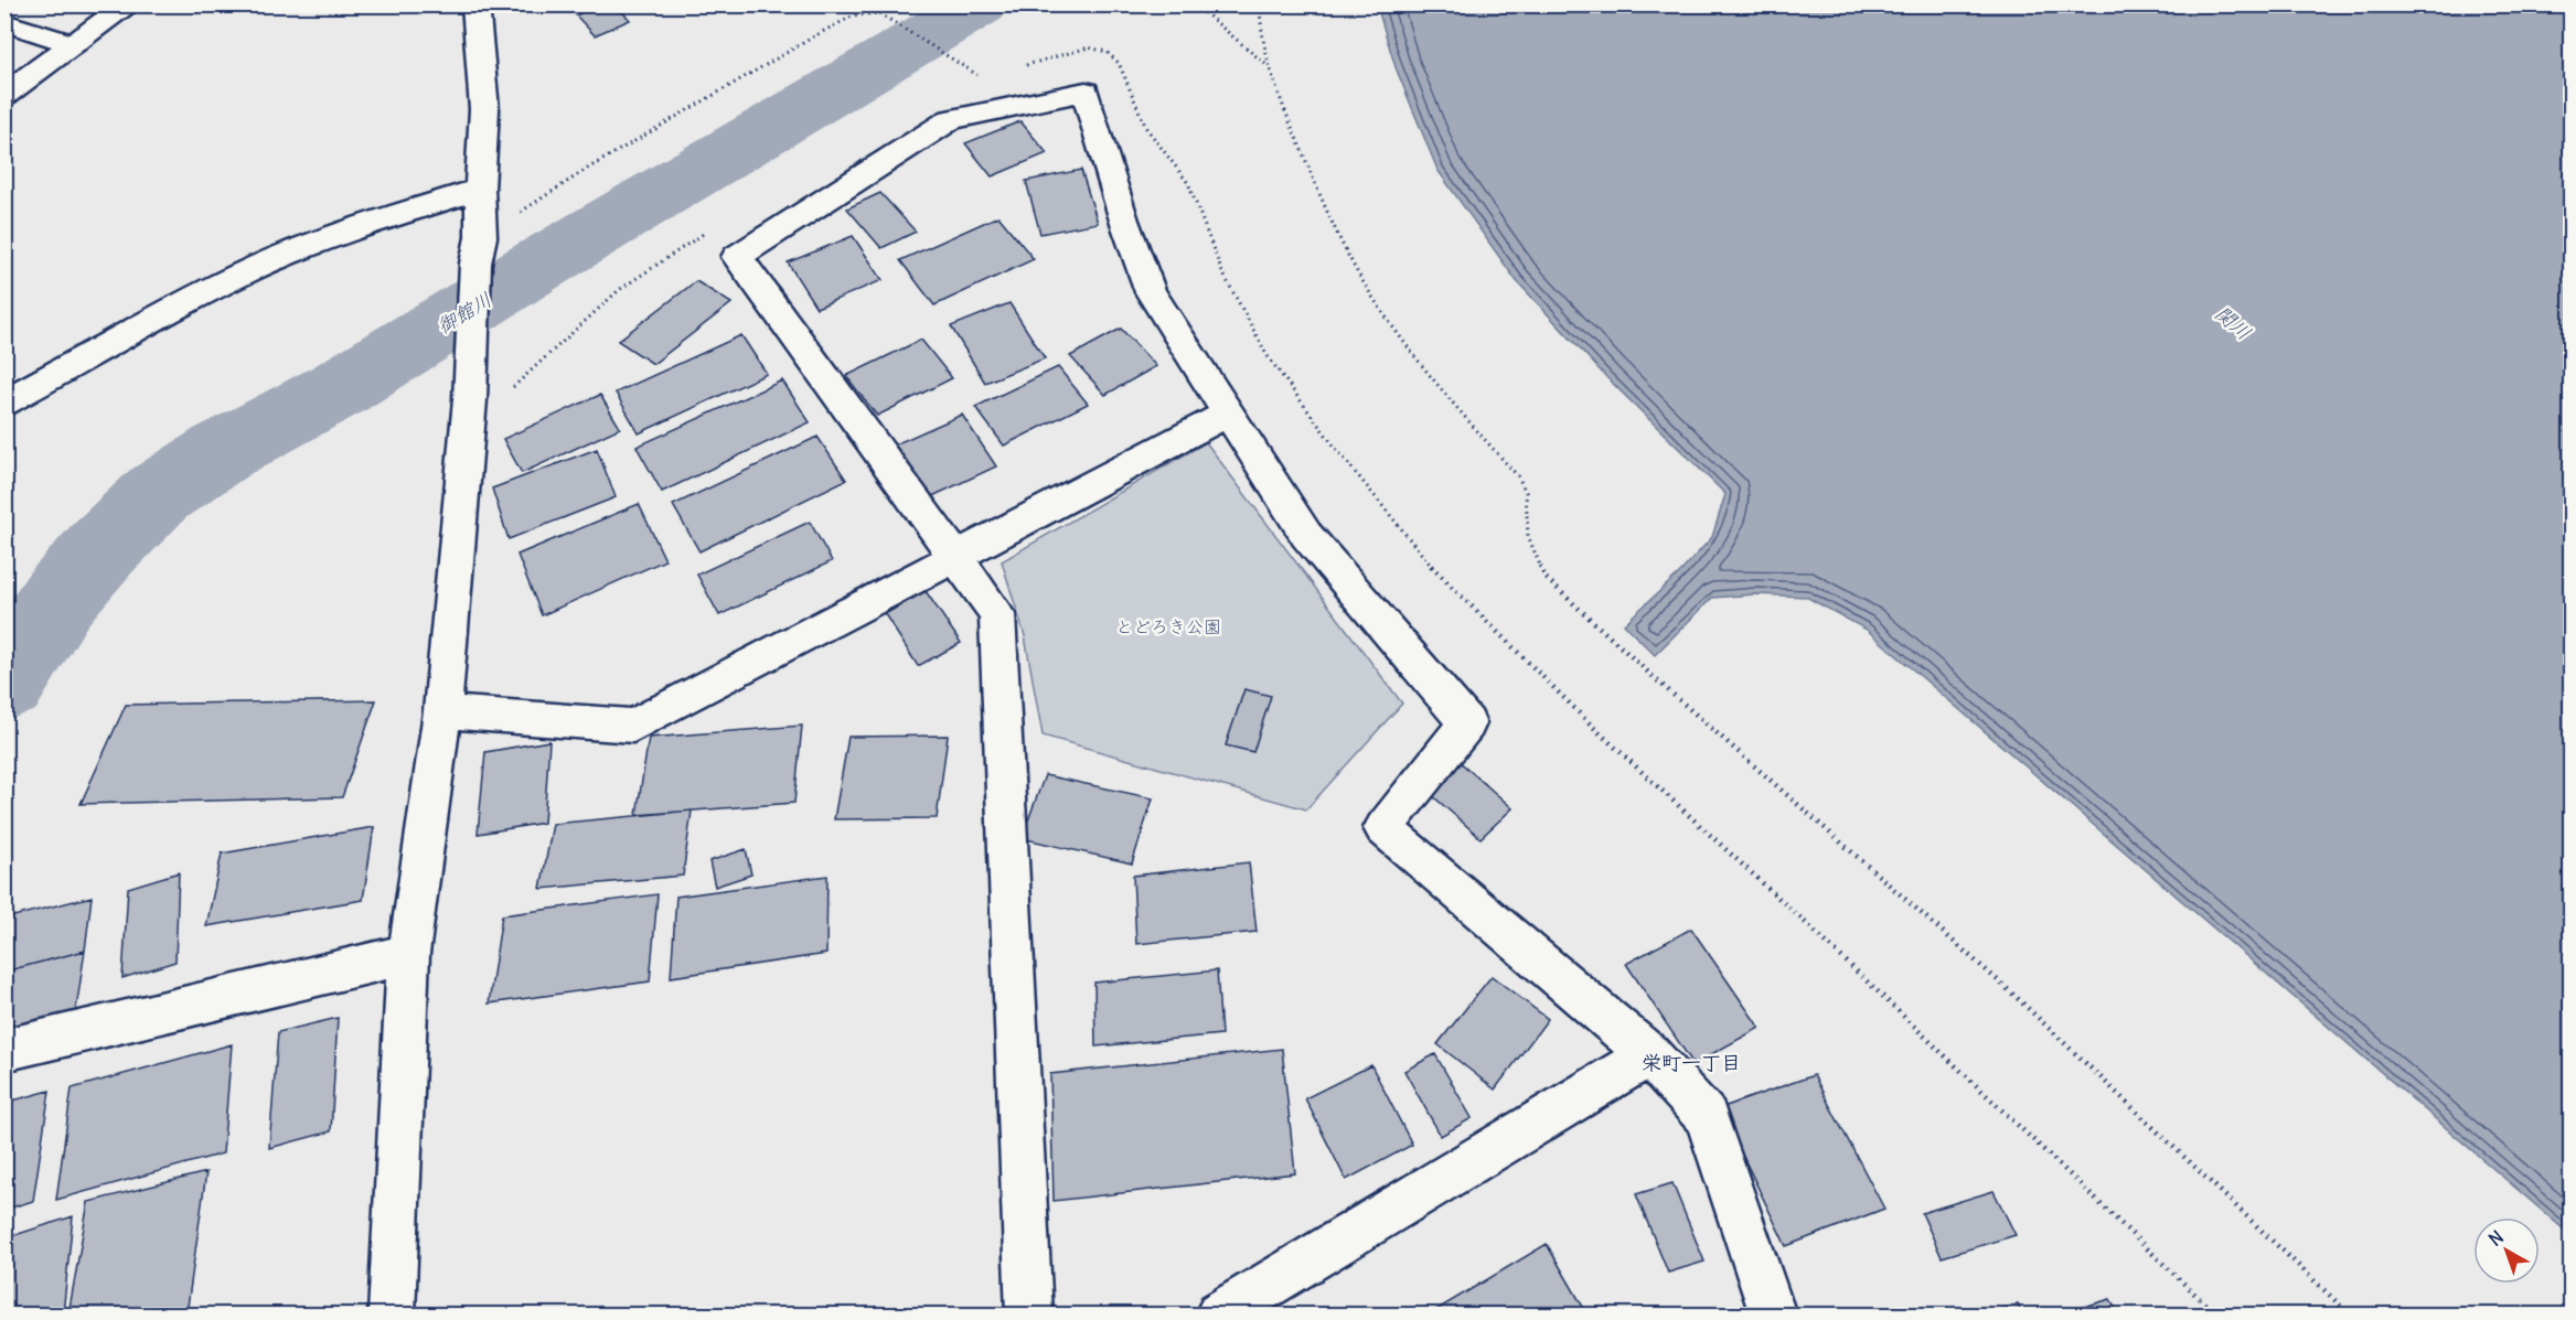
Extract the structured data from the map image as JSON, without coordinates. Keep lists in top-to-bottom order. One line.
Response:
{"districts":["栄町一丁目"],"water":["御館川","関川"],"parks":["とどろき公園"],"north":"top left"}
